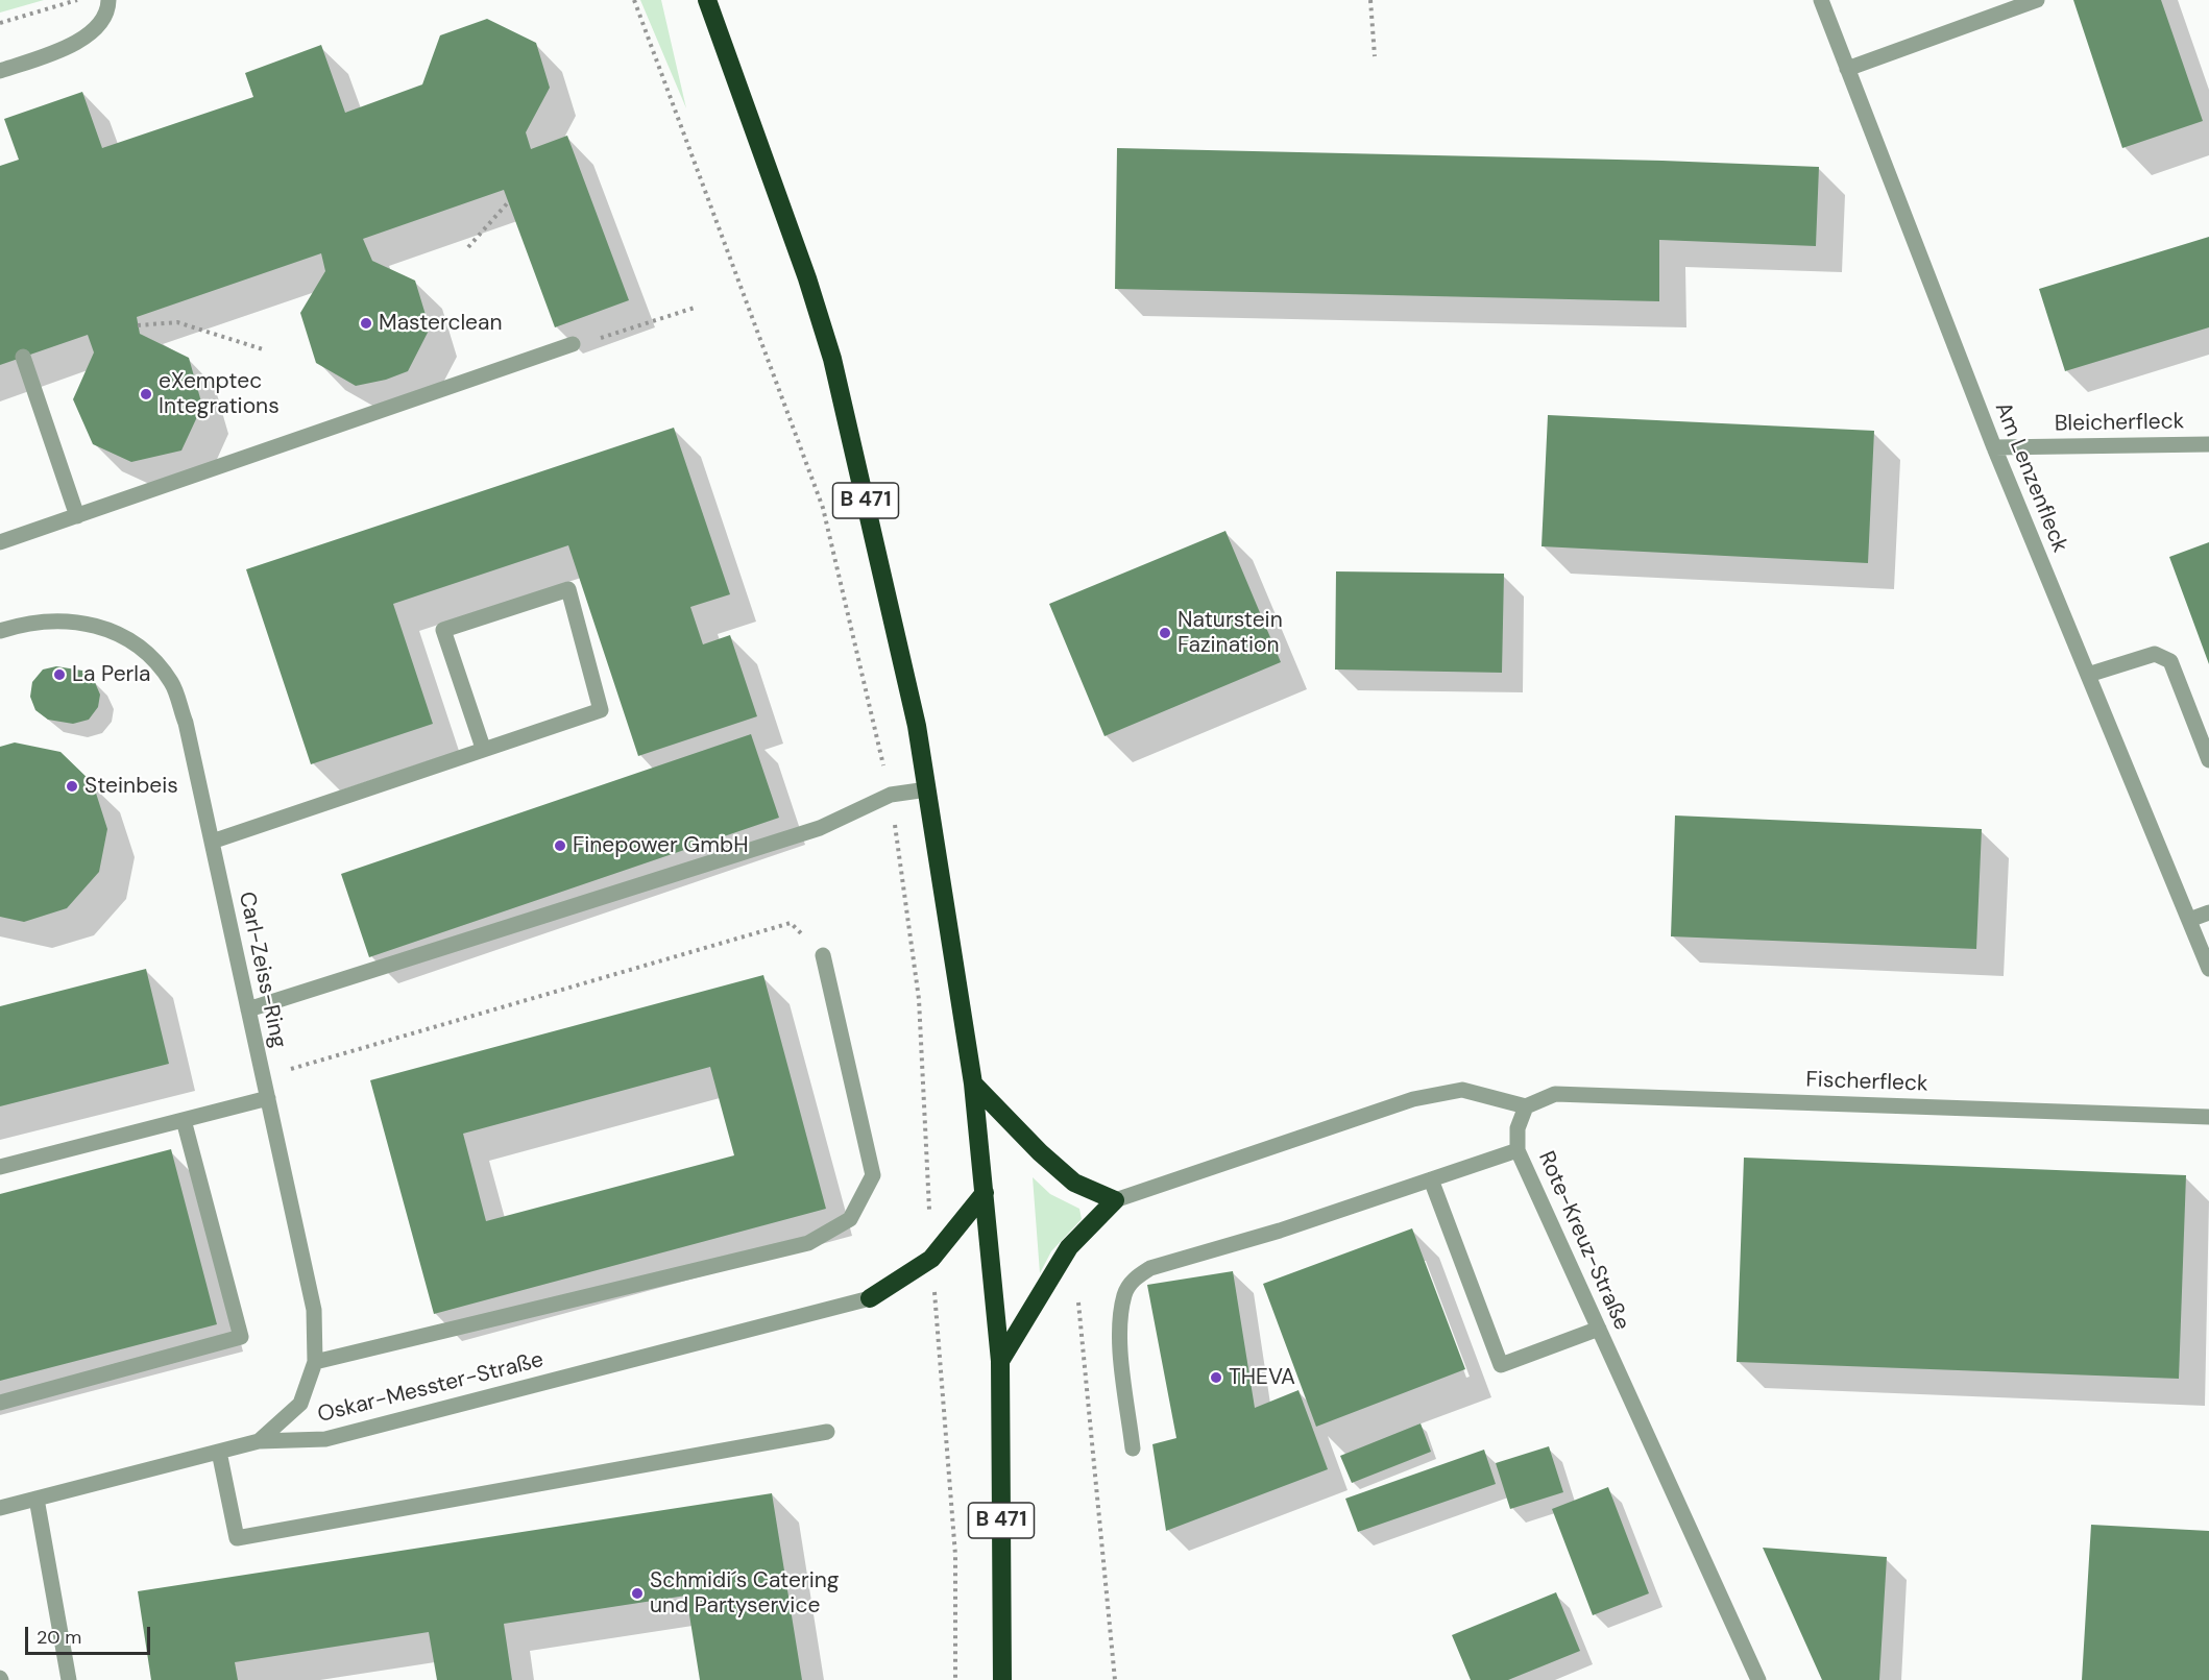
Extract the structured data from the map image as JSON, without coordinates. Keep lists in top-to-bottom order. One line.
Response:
{"streets":{"highway":["B 471"],"street":["Bleicherfleck","Am Lenzenfleck","Carl-Zeiss-Ring","Fischerfleck","Rote-Kreuz-Straße","Oskar-Messter-Straße"]},"crossings":[["Bleicherfleck","Am Lenzenfleck"],["Carl-Zeiss-Ring","Oskar-Messter-Straße"],["Fischerfleck","Rote-Kreuz-Straße"]],"places":["Masterclean","eXemptec Integrations","Naturstein Fazination","La Perla","Steinbeis","Finepower GmbH","THEVA","Schmidi´s Catering und Partyservice"],"scale_bar":"20 m"}
